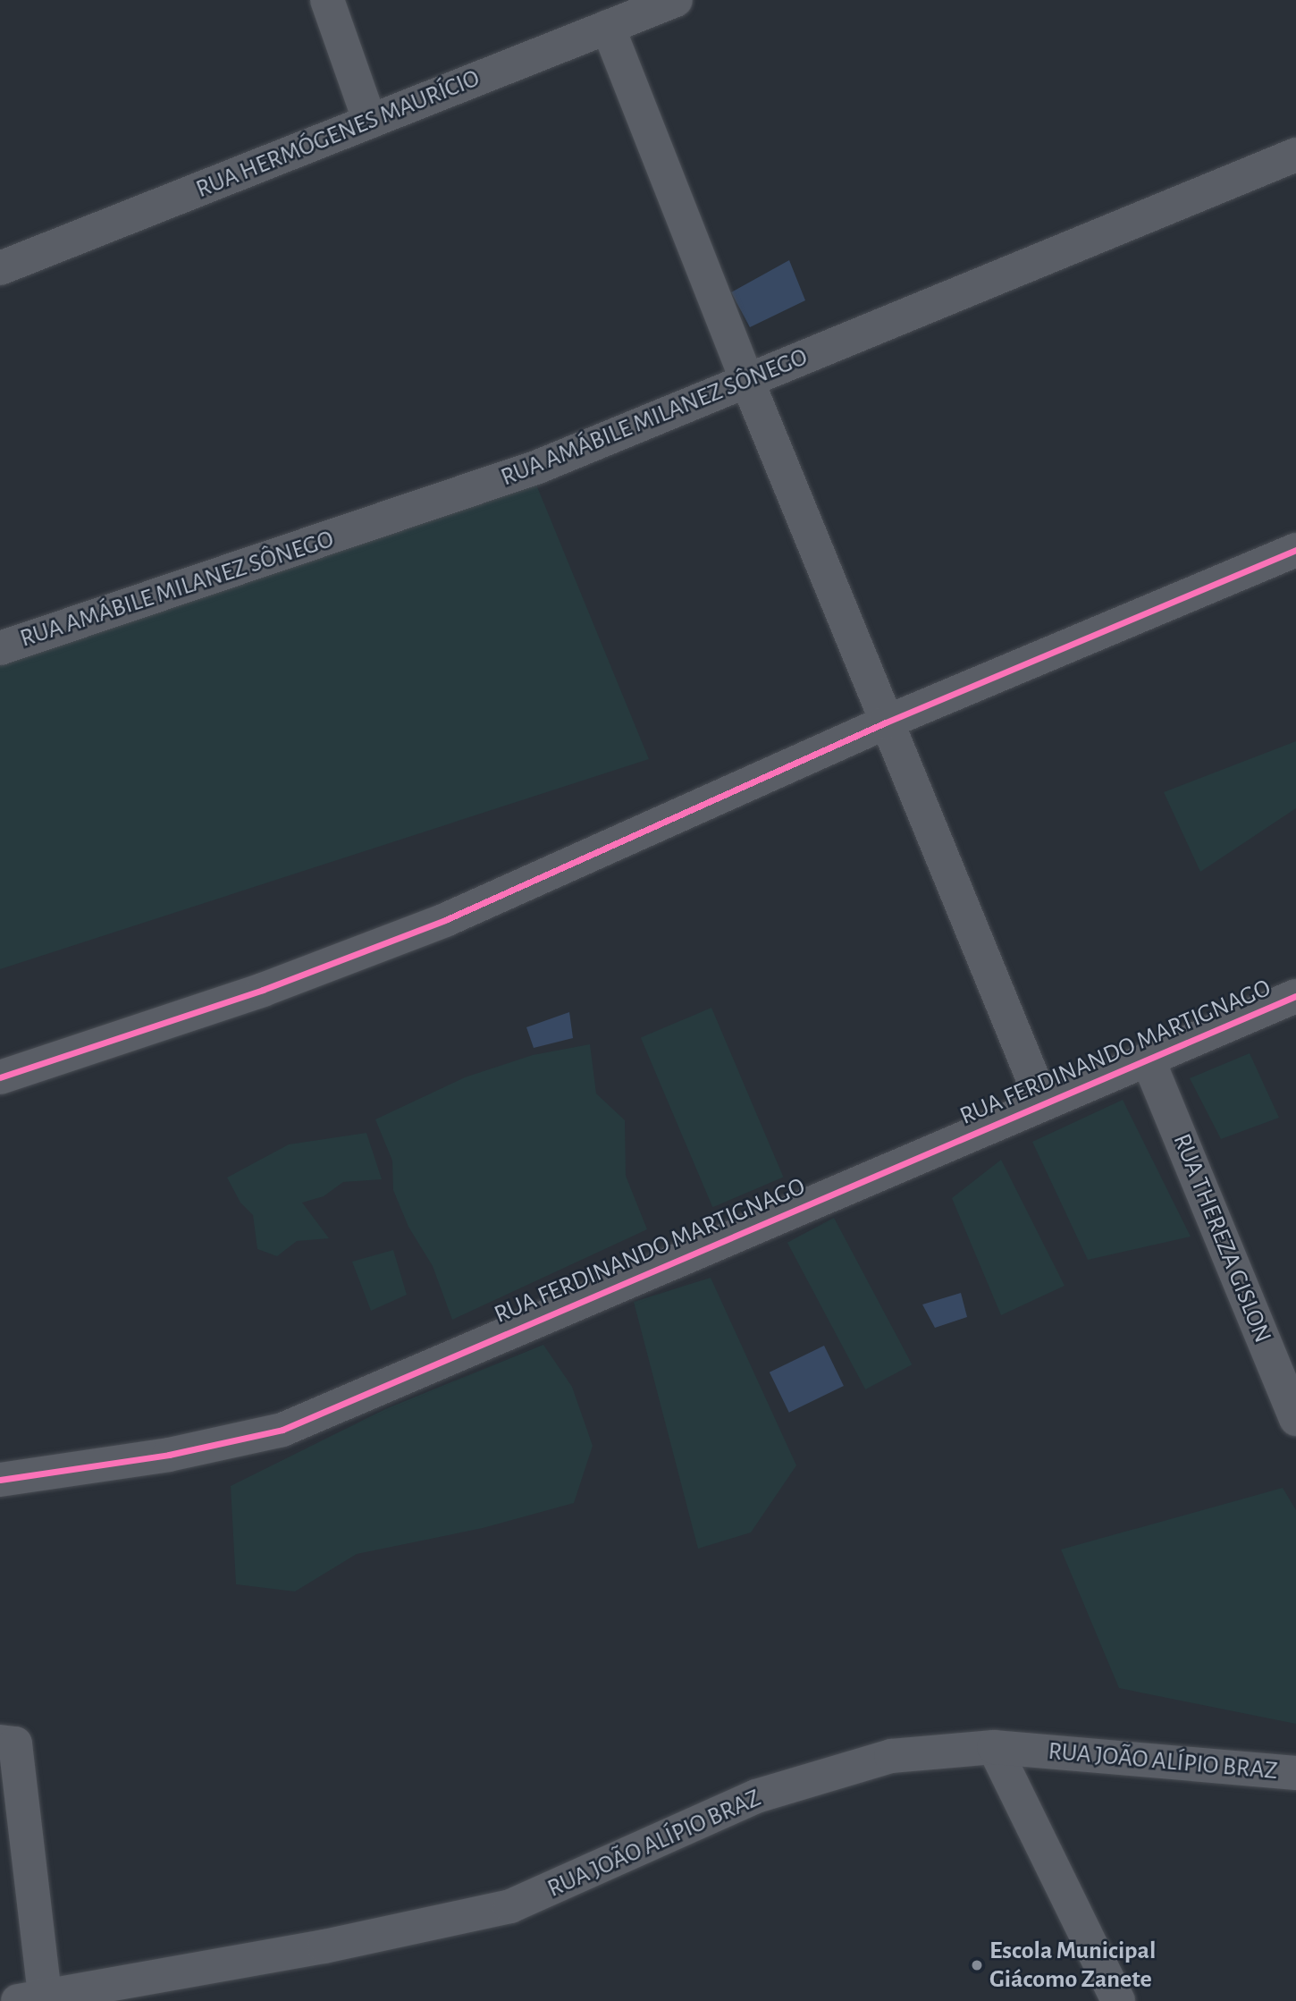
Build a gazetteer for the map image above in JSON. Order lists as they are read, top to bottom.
{
  "streets": {
    "street": [
      "RUA HERMÓGENES MAURÍCIO",
      "RUA AMÁBILE MILANEZ SÔNEGO",
      "RUA FERDINANDO MARTIGNAGO",
      "RUA THEREZA GISLON",
      "RUA JOÃO ALÍPIO BRAZ"
    ]
  },
  "crossings": [
    ["RUA FERDINANDO MARTIGNAGO", "RUA THEREZA GISLON"]
  ],
  "places": ["Escola Municipal Giácomo Zanete"]
}
